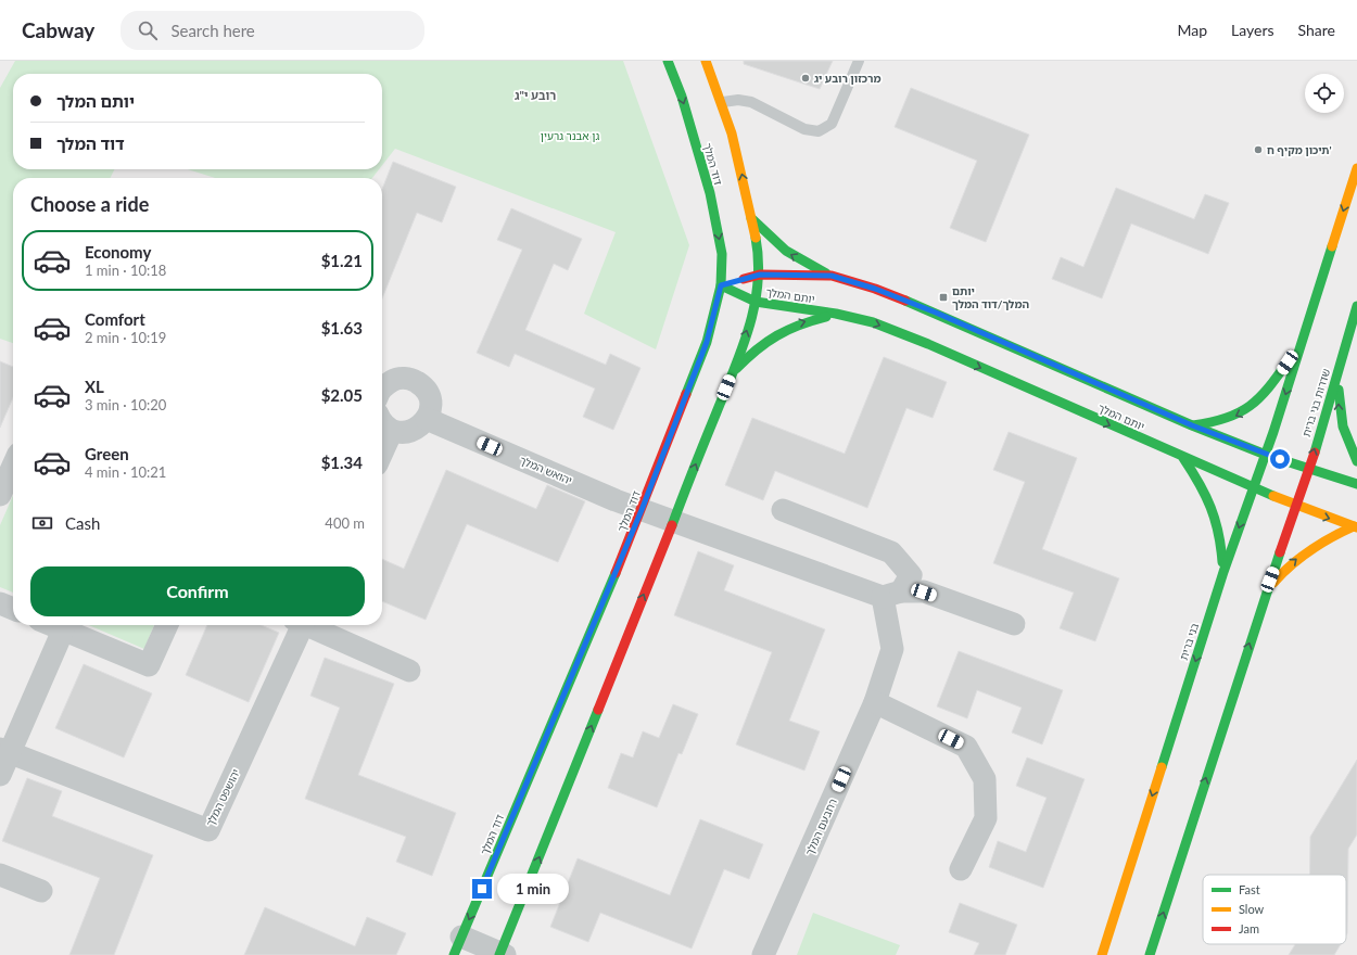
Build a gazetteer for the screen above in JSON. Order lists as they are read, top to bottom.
{
  "streets": {
    "street": [
      "דוד המלך",
      "יותם המלך",
      "שדרות בני ברית",
      "יהואש המלך",
      "בני ברית",
      "יהושפט המלך",
      "רחבעם המלך"
    ]
  },
  "crossings": [
    ["דוד המלך", "יותם המלך"],
    ["דוד המלך", "יהואש המלך"],
    ["יותם המלך", "שדרות בני ברית"],
    ["יותם המלך", "בני ברית"]
  ],
  "one_way": ["שדרות בני ברית"],
  "districts": ["רובע י\"ג"],
  "parks": ["גן אבנר גרעין"],
  "places": {
    "other": ["מרכזון רובע יג", "תיכון מקיף ח'"],
    "transit": ["יותם המלך/דוד המלך"]
  },
  "legend": ["Fast", "Slow", "Jam"],
  "page": {
    "header": "Cabway",
    "search": "Search here",
    "nav": ["Map", "Layers", "Share"],
    "banner": ["יותם המלך", "דוד המלך"],
    "heading": "Choose a ride",
    "list": [
      {
        "name": "Economy",
        "note": "1 min · 10:18",
        "value": "$1.21"
      },
      {
        "name": "Comfort",
        "note": "2 min · 10:19",
        "value": "$1.63"
      },
      {
        "name": "XL",
        "note": "3 min · 10:20",
        "value": "$2.05"
      },
      {
        "name": "Green",
        "note": "4 min · 10:21",
        "value": "$1.34"
      }
    ],
    "pay": ["Cash", "400 m"],
    "buttons": "Confirm",
    "bubble": "1 min"
  }
}
